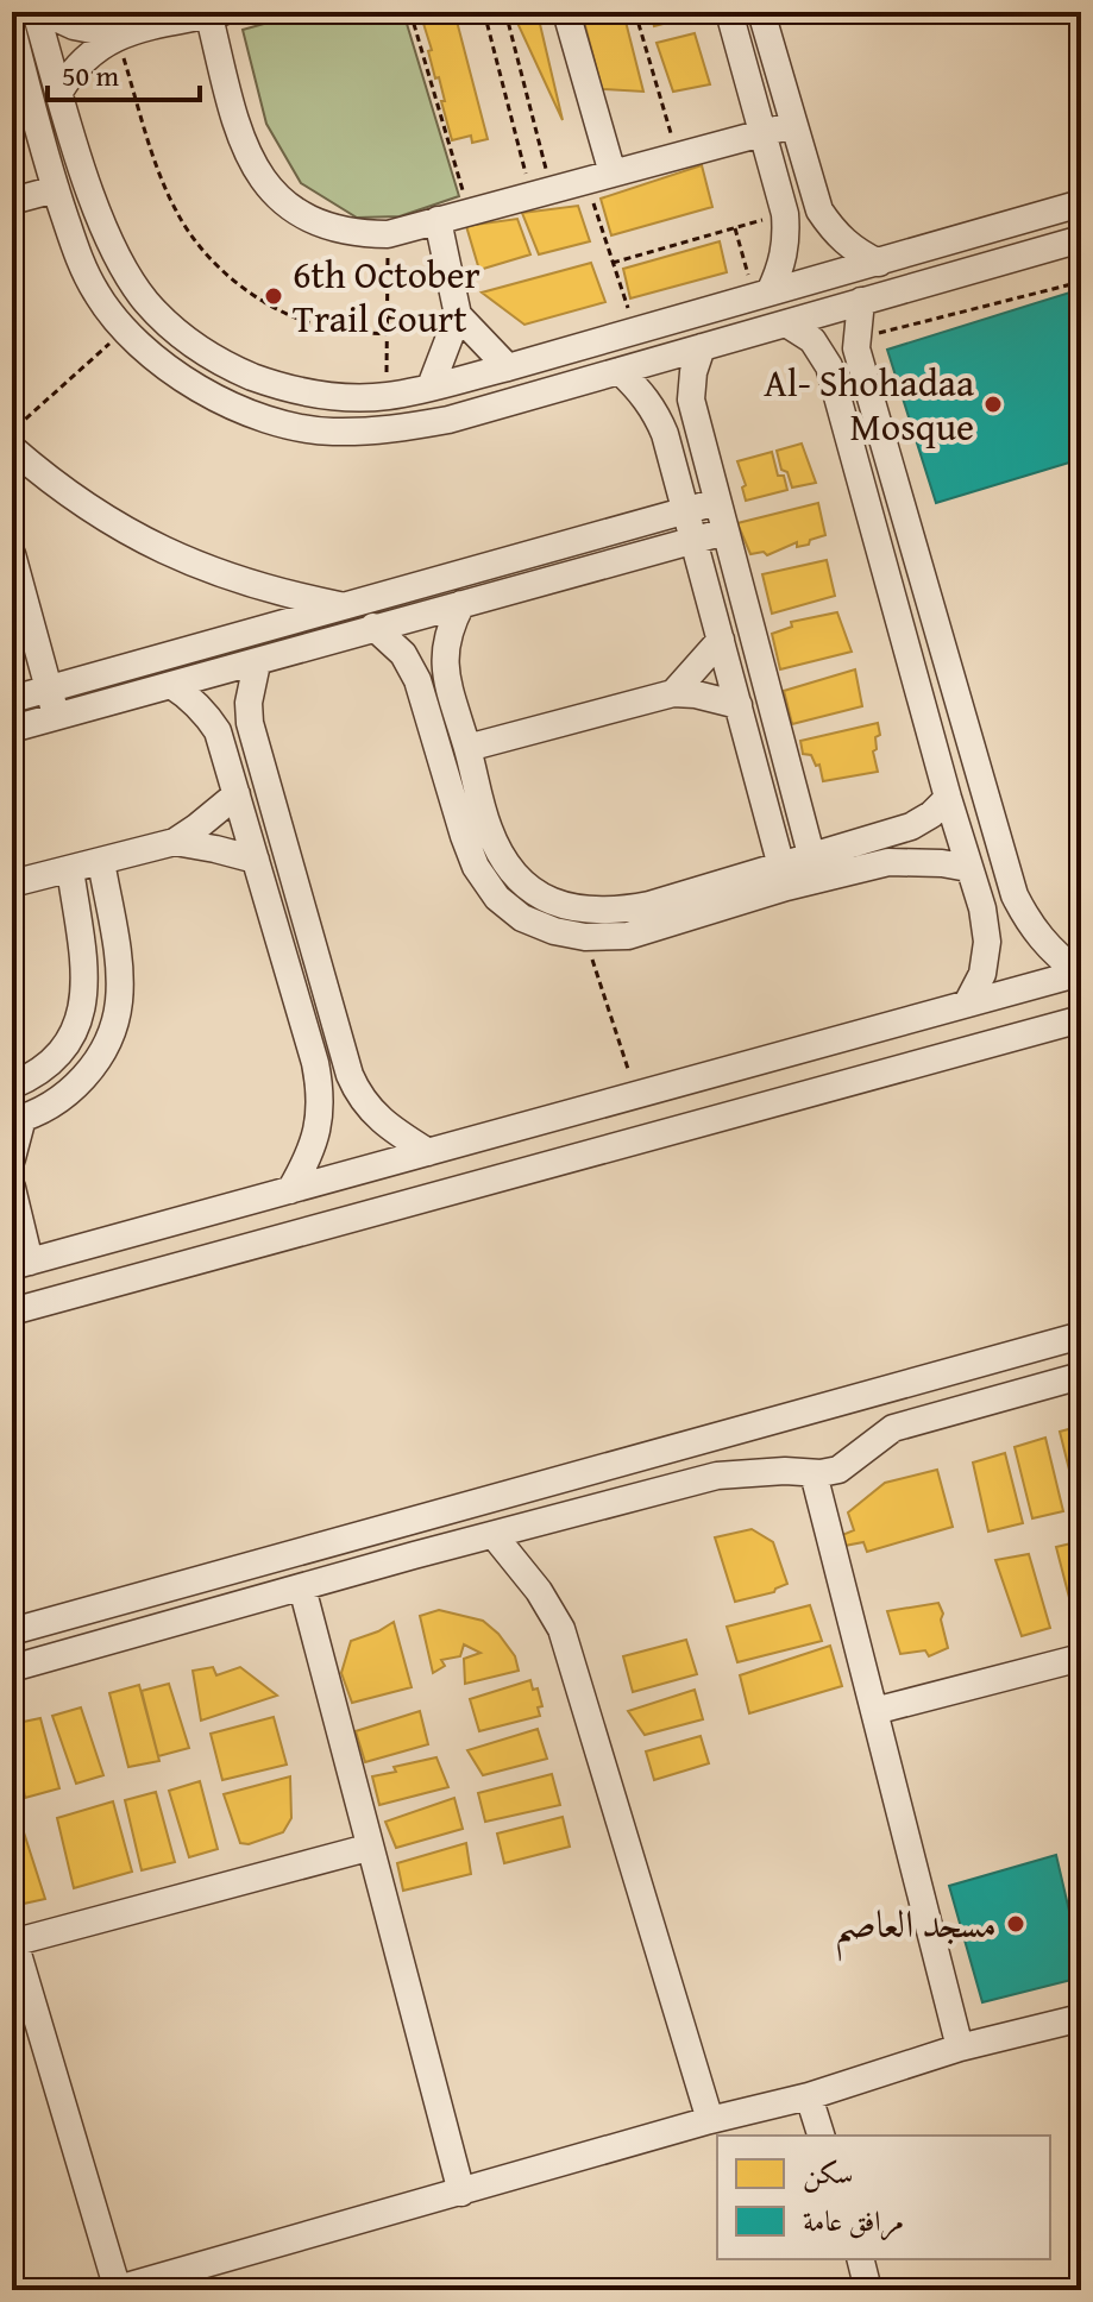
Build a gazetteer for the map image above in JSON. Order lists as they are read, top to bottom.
{
  "places": ["6th October Trail Court", "Al- Shohadaa Mosque", "مسجد العاصم"],
  "legend": ["سكن", "مرافق عامة"],
  "scale_bar": "50 m"
}
